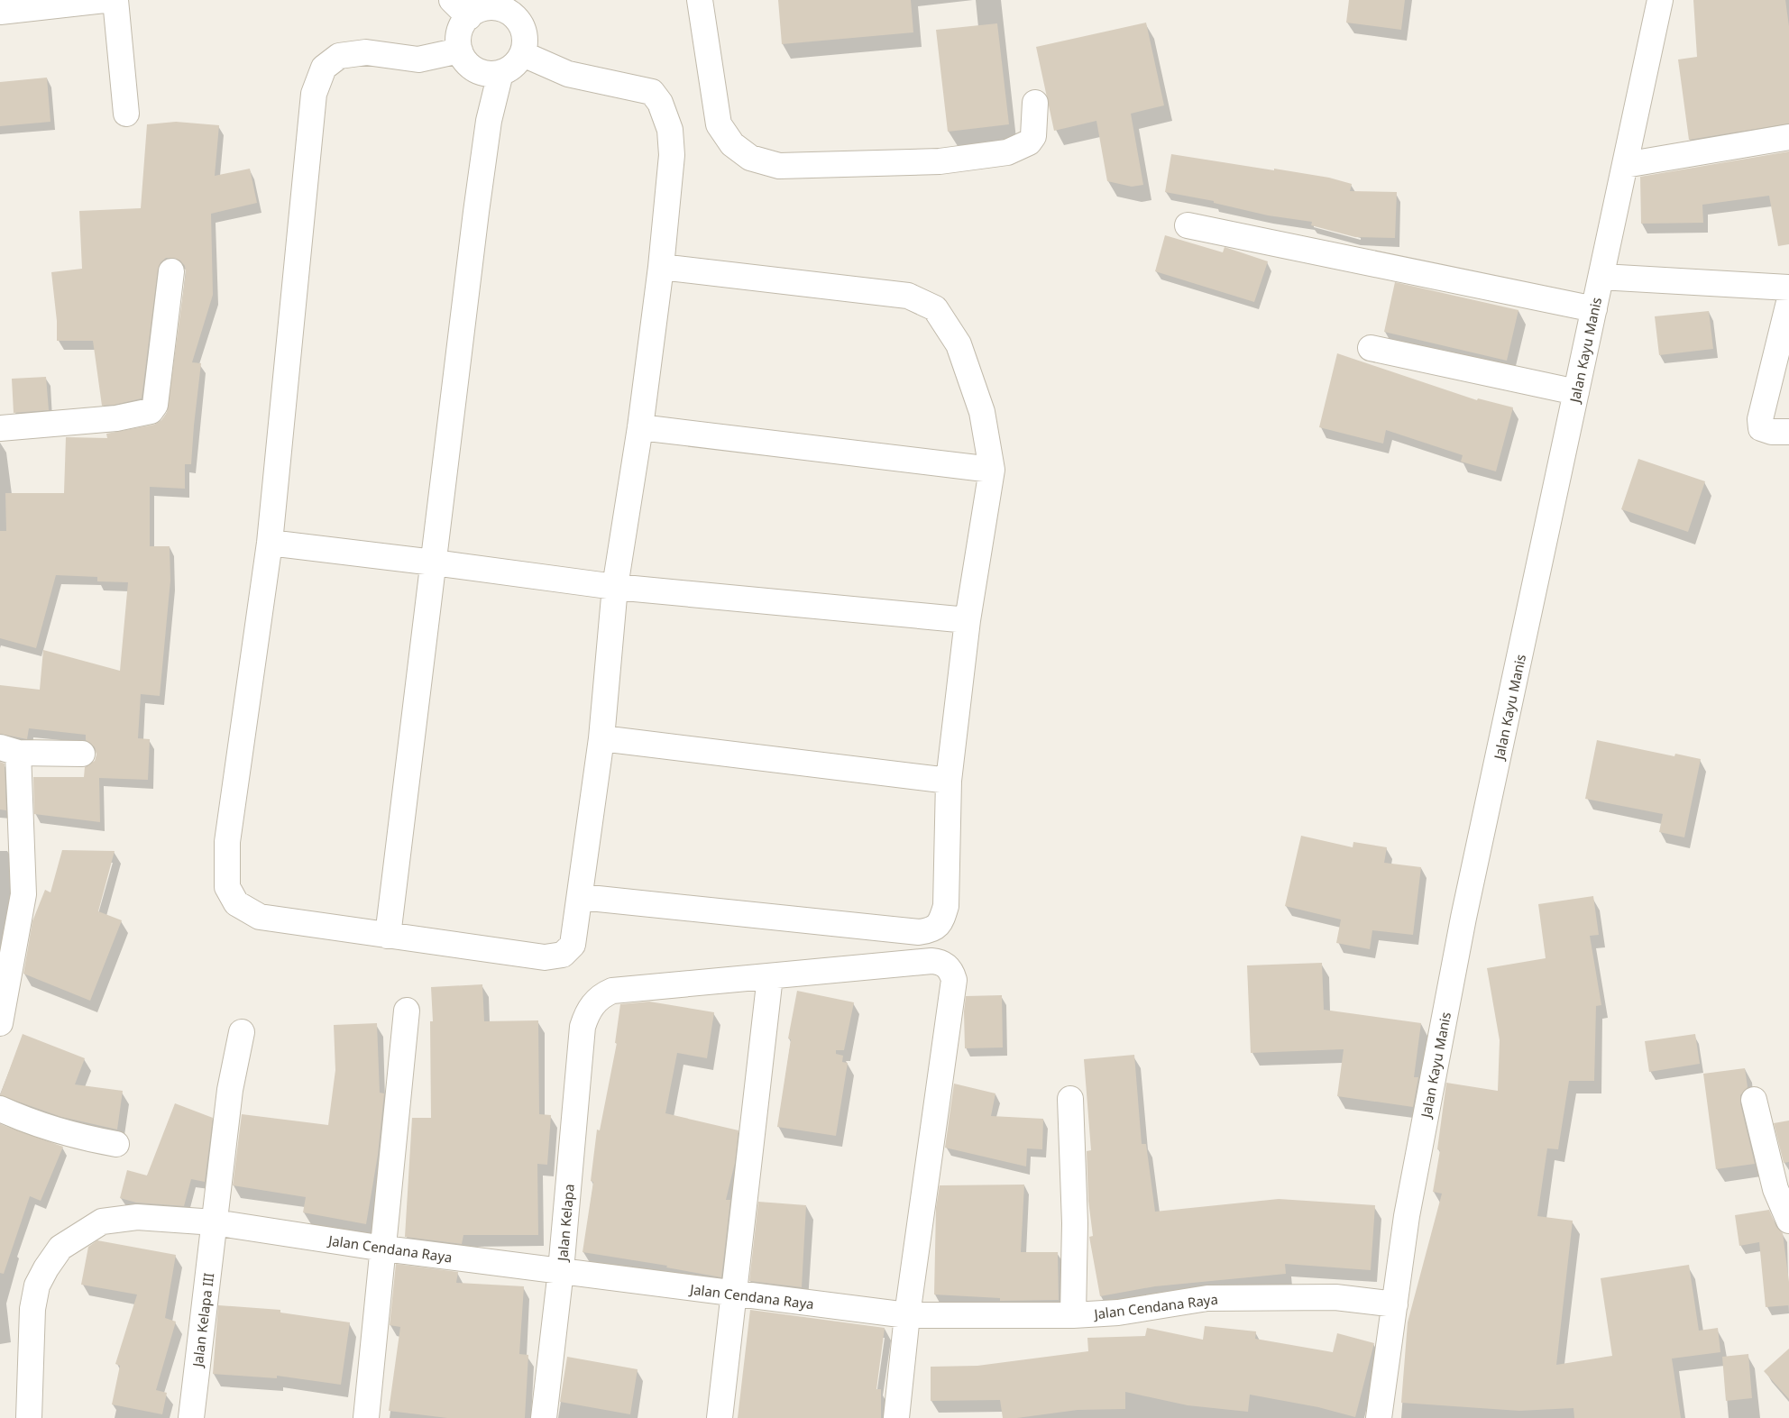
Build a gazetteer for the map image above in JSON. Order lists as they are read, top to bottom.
{
  "streets": {
    "street": [
      "Jalan Kayu Manis",
      "Jalan Kelapa",
      "Jalan Cendana Raya",
      "Jalan Kelapa III"
    ]
  },
  "crossings": [
    ["Jalan Kayu Manis", "Jalan Cendana Raya"],
    ["Jalan Kelapa", "Jalan Cendana Raya"],
    ["Jalan Cendana Raya", "Jalan Kelapa III"]
  ]
}
